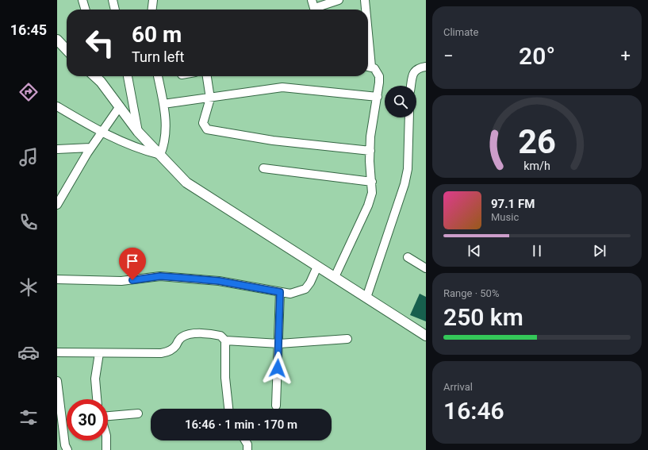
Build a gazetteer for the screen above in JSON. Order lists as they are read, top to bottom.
{
  "page": {
    "tabs": "16:45",
    "tile": [
      "Climate",
      ["Range · 50%", "250 km"],
      ["Arrival", "16:46"]
    ],
    "turn": ["60 m", "Turn left"],
    "heat": ["−", "20°", "+"],
    "song": ["97.1 FM", "Music"],
    "limit": "30",
    "trip": "16:46 · 1 min · 170 m",
    "gauge": ["26", "km/h"]
  }
}
